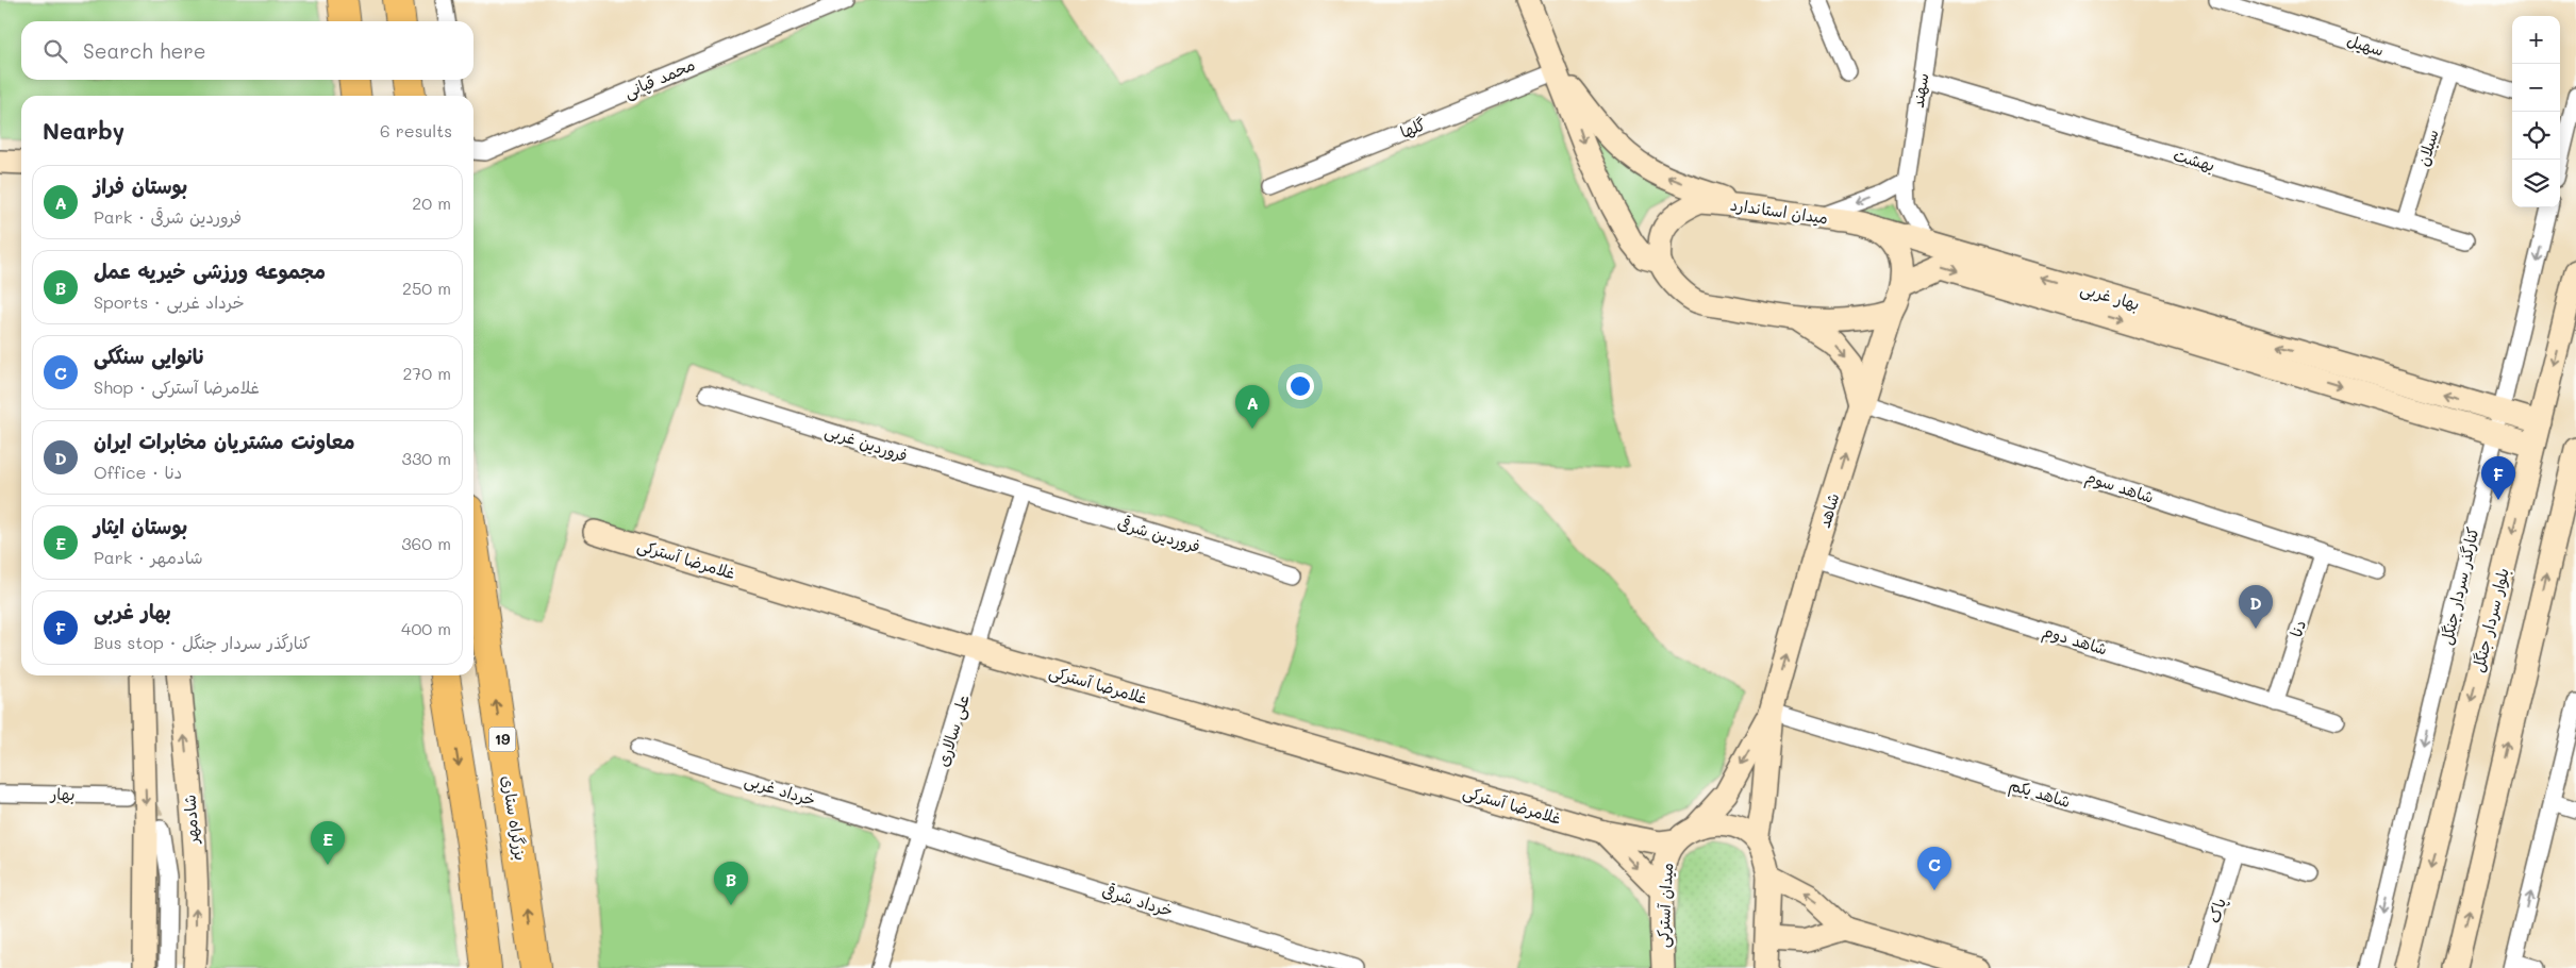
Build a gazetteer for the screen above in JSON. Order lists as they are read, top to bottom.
{
  "streets": {
    "highway": ["19", "بزرگراه ستاری"],
    "street": [
      "سهیل",
      "محمد قپانی",
      "سهند",
      "گلها",
      "سبلان",
      "بهشت",
      "میدان استاندارد",
      "بهار غربی",
      "فروردین غربی",
      "شاهد سوم",
      "شاهد",
      "فروردین شرقی",
      "غلامرضا آسترکی",
      "کنارگذر سردار جنگل",
      "بلوار سردار جنگل",
      "دنا",
      "شاهد دوم",
      "علی سالاری",
      "خرداد غربی",
      "شاهد یکم",
      "بهار",
      "شادمهر",
      "خرداد شرقی",
      "میدان آسترکی",
      "پاک"
    ]
  },
  "crossings": [
    ["سهیل", "سبلان"],
    ["سهند", "بهشت"],
    ["سهند", "بهار غربی"],
    ["سبلان", "بهشت"],
    ["میدان استاندارد", "بهار غربی"],
    ["میدان استاندارد", "شاهد"],
    ["بهار غربی", "کنارگذر سردار جنگل"],
    ["بهار غربی", "بلوار سردار جنگل"],
    ["فروردین غربی", "فروردین شرقی"],
    ["فروردین غربی", "علی سالاری"],
    ["شاهد سوم", "شاهد"],
    ["شاهد سوم", "دنا"],
    ["شاهد", "شاهد دوم"],
    ["شاهد", "شاهد یکم"],
    ["شاهد", "میدان آسترکی"],
    ["فروردین شرقی", "علی سالاری"],
    ["غلامرضا آسترکی", "علی سالاری"],
    ["غلامرضا آسترکی", "میدان آسترکی"],
    ["دنا", "شاهد دوم"],
    ["علی سالاری", "خرداد غربی"],
    ["علی سالاری", "خرداد شرقی"],
    ["خرداد غربی", "خرداد شرقی"],
    ["شاهد یکم", "پاک"]
  ],
  "page": {
    "map_buttons": ["+", "−"],
    "search": "Search here",
    "heading": ["Nearby", "6 results"],
    "list": [
      {
        "mark": "A",
        "name": "بوستان فراز",
        "note": "Park · فروردین شرقی",
        "value": "20 m"
      },
      {
        "mark": "B",
        "name": "مجموعه ورزشی خیریه عمل",
        "note": "Sports · خرداد غربی",
        "value": "250 m"
      },
      {
        "mark": "C",
        "name": "نانوایی سنگکی",
        "note": "Shop · غلامرضا آسترکی",
        "value": "270 m"
      },
      {
        "mark": "D",
        "name": "معاونت مشتریان مخابرات ایران",
        "note": "Office · دنا",
        "value": "330 m"
      },
      {
        "mark": "E",
        "name": "بوستان ایثار",
        "note": "Park · شادمهر",
        "value": "360 m"
      },
      {
        "mark": "F",
        "name": "بهار غربی",
        "note": "Bus stop · کنارگذر سردار جنگل",
        "value": "400 m"
      }
    ],
    "pins": [
      "A",
      "F",
      "D",
      "E",
      "C",
      "B"
    ]
  }
}
